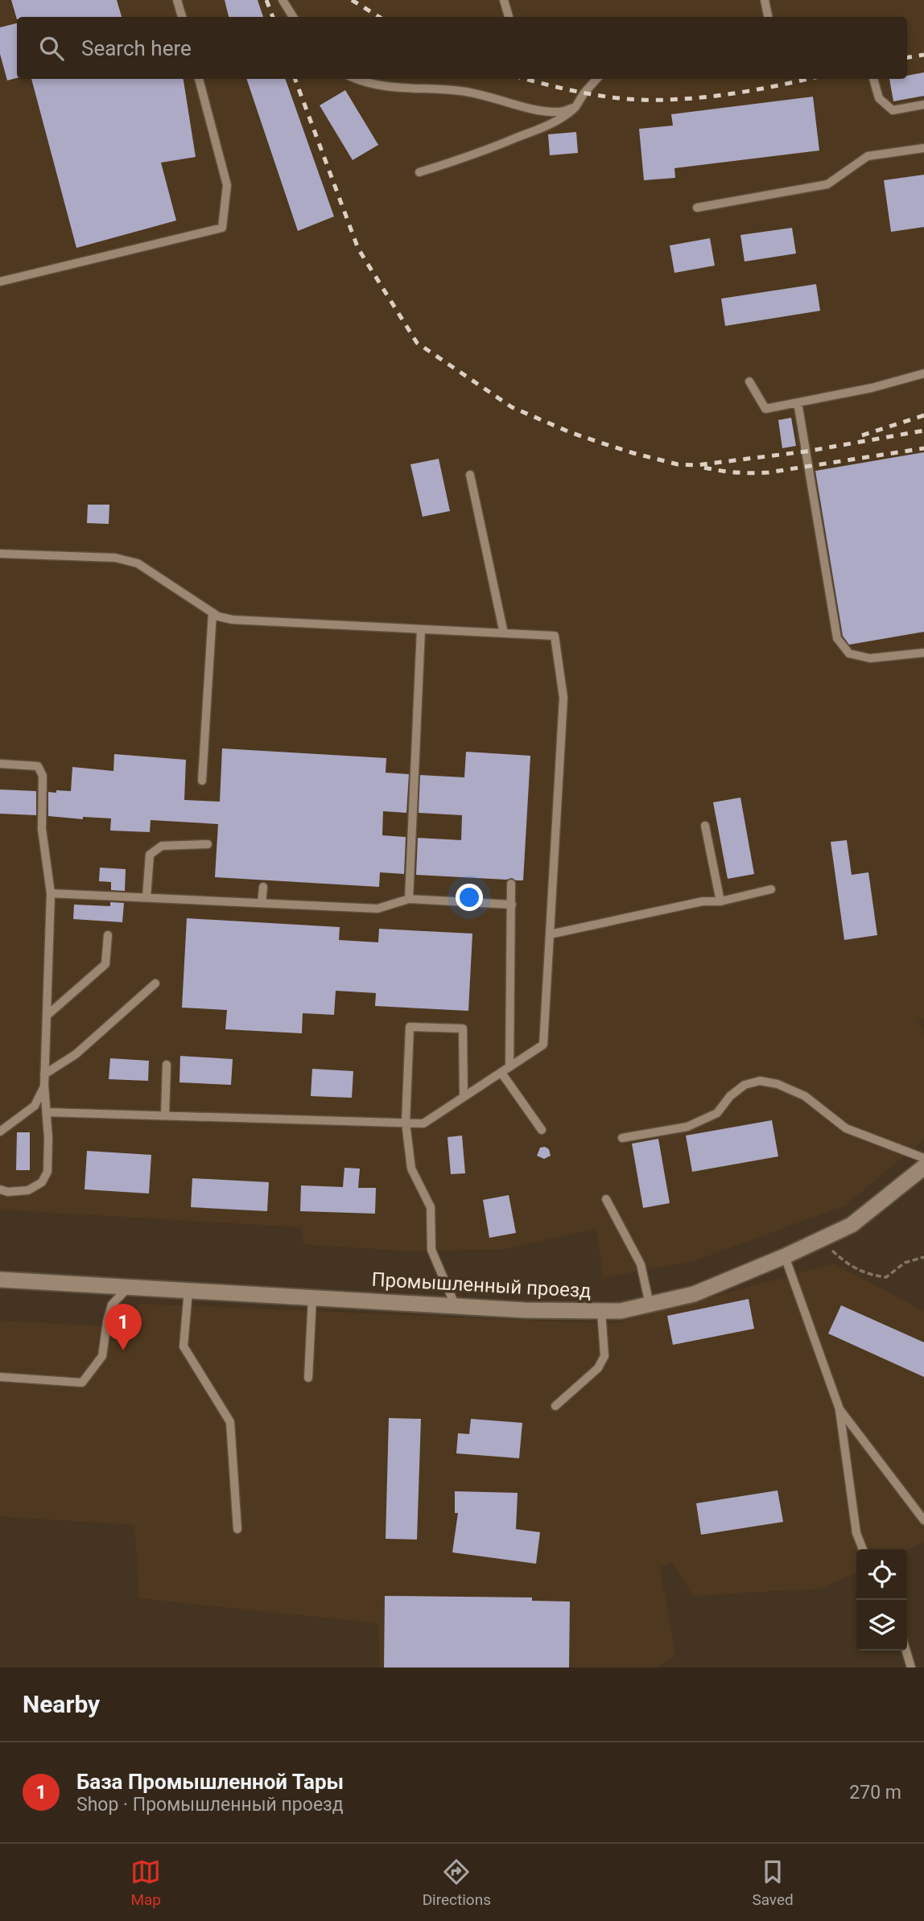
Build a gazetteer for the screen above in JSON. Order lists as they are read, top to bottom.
{
  "streets": {
    "street": ["Промышленный проезд"]
  },
  "page": {
    "search": "Search here",
    "pins": "1",
    "heading": "Nearby",
    "list": [
      {
        "mark": "1",
        "name": "База Промышленной Тары",
        "note": "Shop · Промышленный проезд",
        "value": "270 m"
      }
    ],
    "nav": ["Map", "Directions", "Saved"]
  }
}
